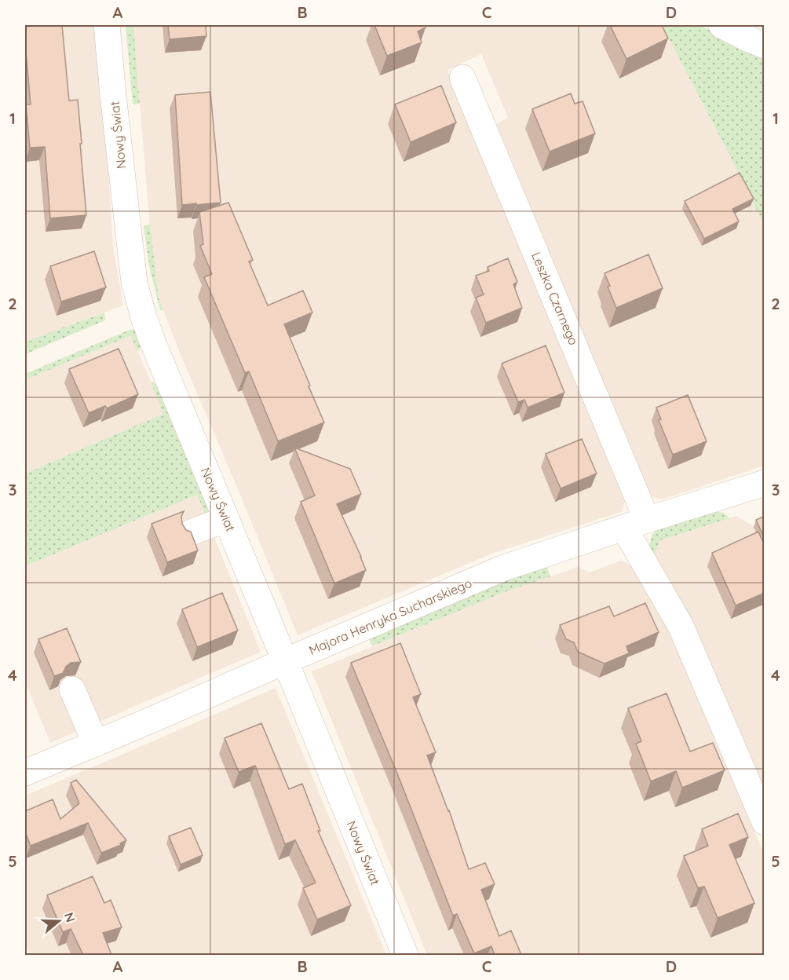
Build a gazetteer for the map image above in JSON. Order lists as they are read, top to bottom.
{
  "streets": {
    "street": ["Nowy Świat", "Leszka Czarnego", "Majora Henryka Sucharskiego"]
  },
  "crossings": [
    ["Nowy Świat", "Majora Henryka Sucharskiego"],
    ["Leszka Czarnego", "Majora Henryka Sucharskiego"]
  ],
  "north": "right",
  "grid": {
    "columns": [
      "A",
      "B",
      "C",
      "D"
    ],
    "rows": [
      "1",
      "2",
      "3",
      "4",
      "5"
    ]
  }
}
